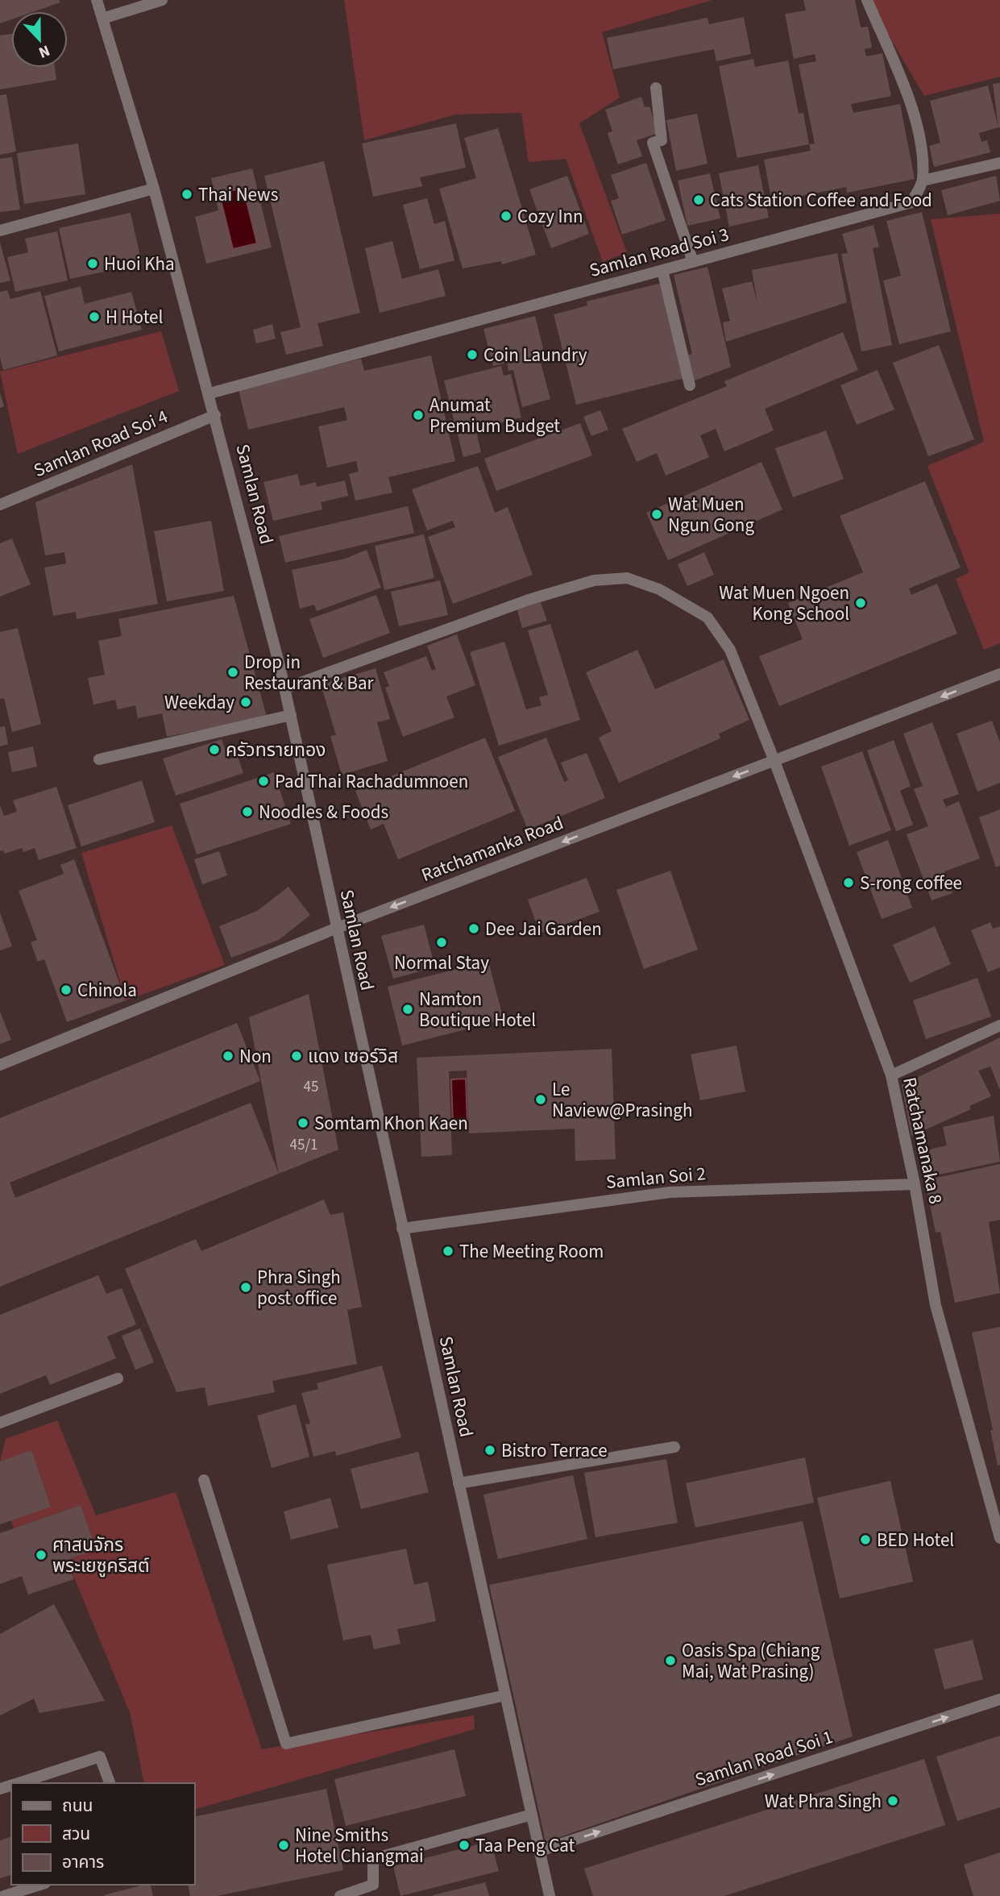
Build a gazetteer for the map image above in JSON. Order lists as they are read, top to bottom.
{
  "streets": {
    "street": [
      "Samlan Road Soi 3",
      "Samlan Road Soi 4",
      "Samlan Road",
      "Ratchamanka Road",
      "Ratchamanaka 8",
      "Samlan Soi 2",
      "Samlan Road Soi 1"
    ]
  },
  "crossings": [
    ["Samlan Road Soi 3", "Samlan Road"],
    ["Samlan Road Soi 4", "Samlan Road"],
    ["Samlan Road", "Ratchamanka Road"],
    ["Samlan Road", "Ratchamanaka 8"],
    ["Samlan Road", "Samlan Soi 2"],
    ["Samlan Road", "Samlan Road Soi 1"],
    ["Ratchamanka Road", "Ratchamanaka 8"],
    ["Ratchamanaka 8", "Samlan Soi 2"]
  ],
  "one_way": ["Ratchamanka Road", "Samlan Road Soi 1"],
  "places": [
    "Thai News",
    "Cats Station Coffee and Food",
    "Cozy Inn",
    "Huoi Kha",
    "H Hotel",
    "Coin Laundry",
    "Anumat Premium Budget",
    "Wat Muen Ngun Gong",
    "Wat Muen Ngoen Kong School",
    "Drop in Restaurant & Bar",
    "Weekday",
    "ครัวทรายทอง",
    "Pad Thai Rachadumnoen",
    "Noodles & Foods",
    "S-rong coffee",
    "Dee Jai Garden",
    "Normal Stay",
    "Chinola",
    "Namton Boutique Hotel",
    "Non",
    "แดง เซอร์วิส",
    "Le Naview@Prasingh",
    "Somtam Khon Kaen",
    "The Meeting Room",
    "Phra Singh post office",
    "Bistro Terrace",
    "BED Hotel",
    "ศาสนจักร พระเยซูคริสต์",
    "Oasis Spa (Chiang Mai, Wat Prasing)",
    "Wat Phra Singh",
    "Nine Smiths Hotel Chiangmai",
    "Taa Peng Cat"
  ],
  "house_numbers": ["45", "45/1"],
  "legend": ["ถนน", "สวน", "อาคาร"],
  "north": "bottom"
}
